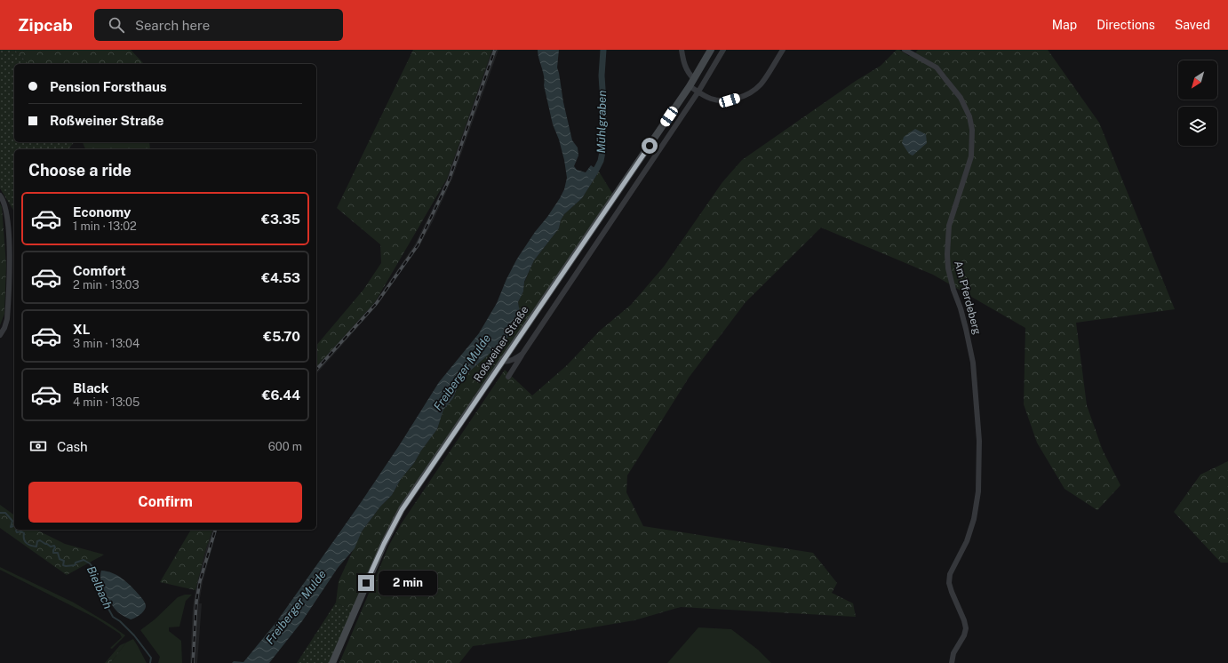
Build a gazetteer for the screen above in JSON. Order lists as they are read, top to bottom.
{
  "streets": {
    "main road": ["Roßweiner Straße"],
    "street": ["Am Pferdeberg"]
  },
  "water": ["Mühlgraben", "Freiberger Mulde", "Bielbach"],
  "north": "bottom left",
  "page": {
    "header": "Zipcab",
    "search": "Search here",
    "nav": ["Map", "Directions", "Saved"],
    "banner": ["Pension Forsthaus", "Roßweiner Straße"],
    "heading": "Choose a ride",
    "list": [
      {
        "name": "Economy",
        "note": "1 min · 13:02",
        "value": "€3.35"
      },
      {
        "name": "Comfort",
        "note": "2 min · 13:03",
        "value": "€4.53"
      },
      {
        "name": "XL",
        "note": "3 min · 13:04",
        "value": "€5.70"
      },
      {
        "name": "Black",
        "note": "4 min · 13:05",
        "value": "€6.44"
      }
    ],
    "pay": ["Cash", "600 m"],
    "buttons": "Confirm",
    "bubble": "2 min"
  }
}
